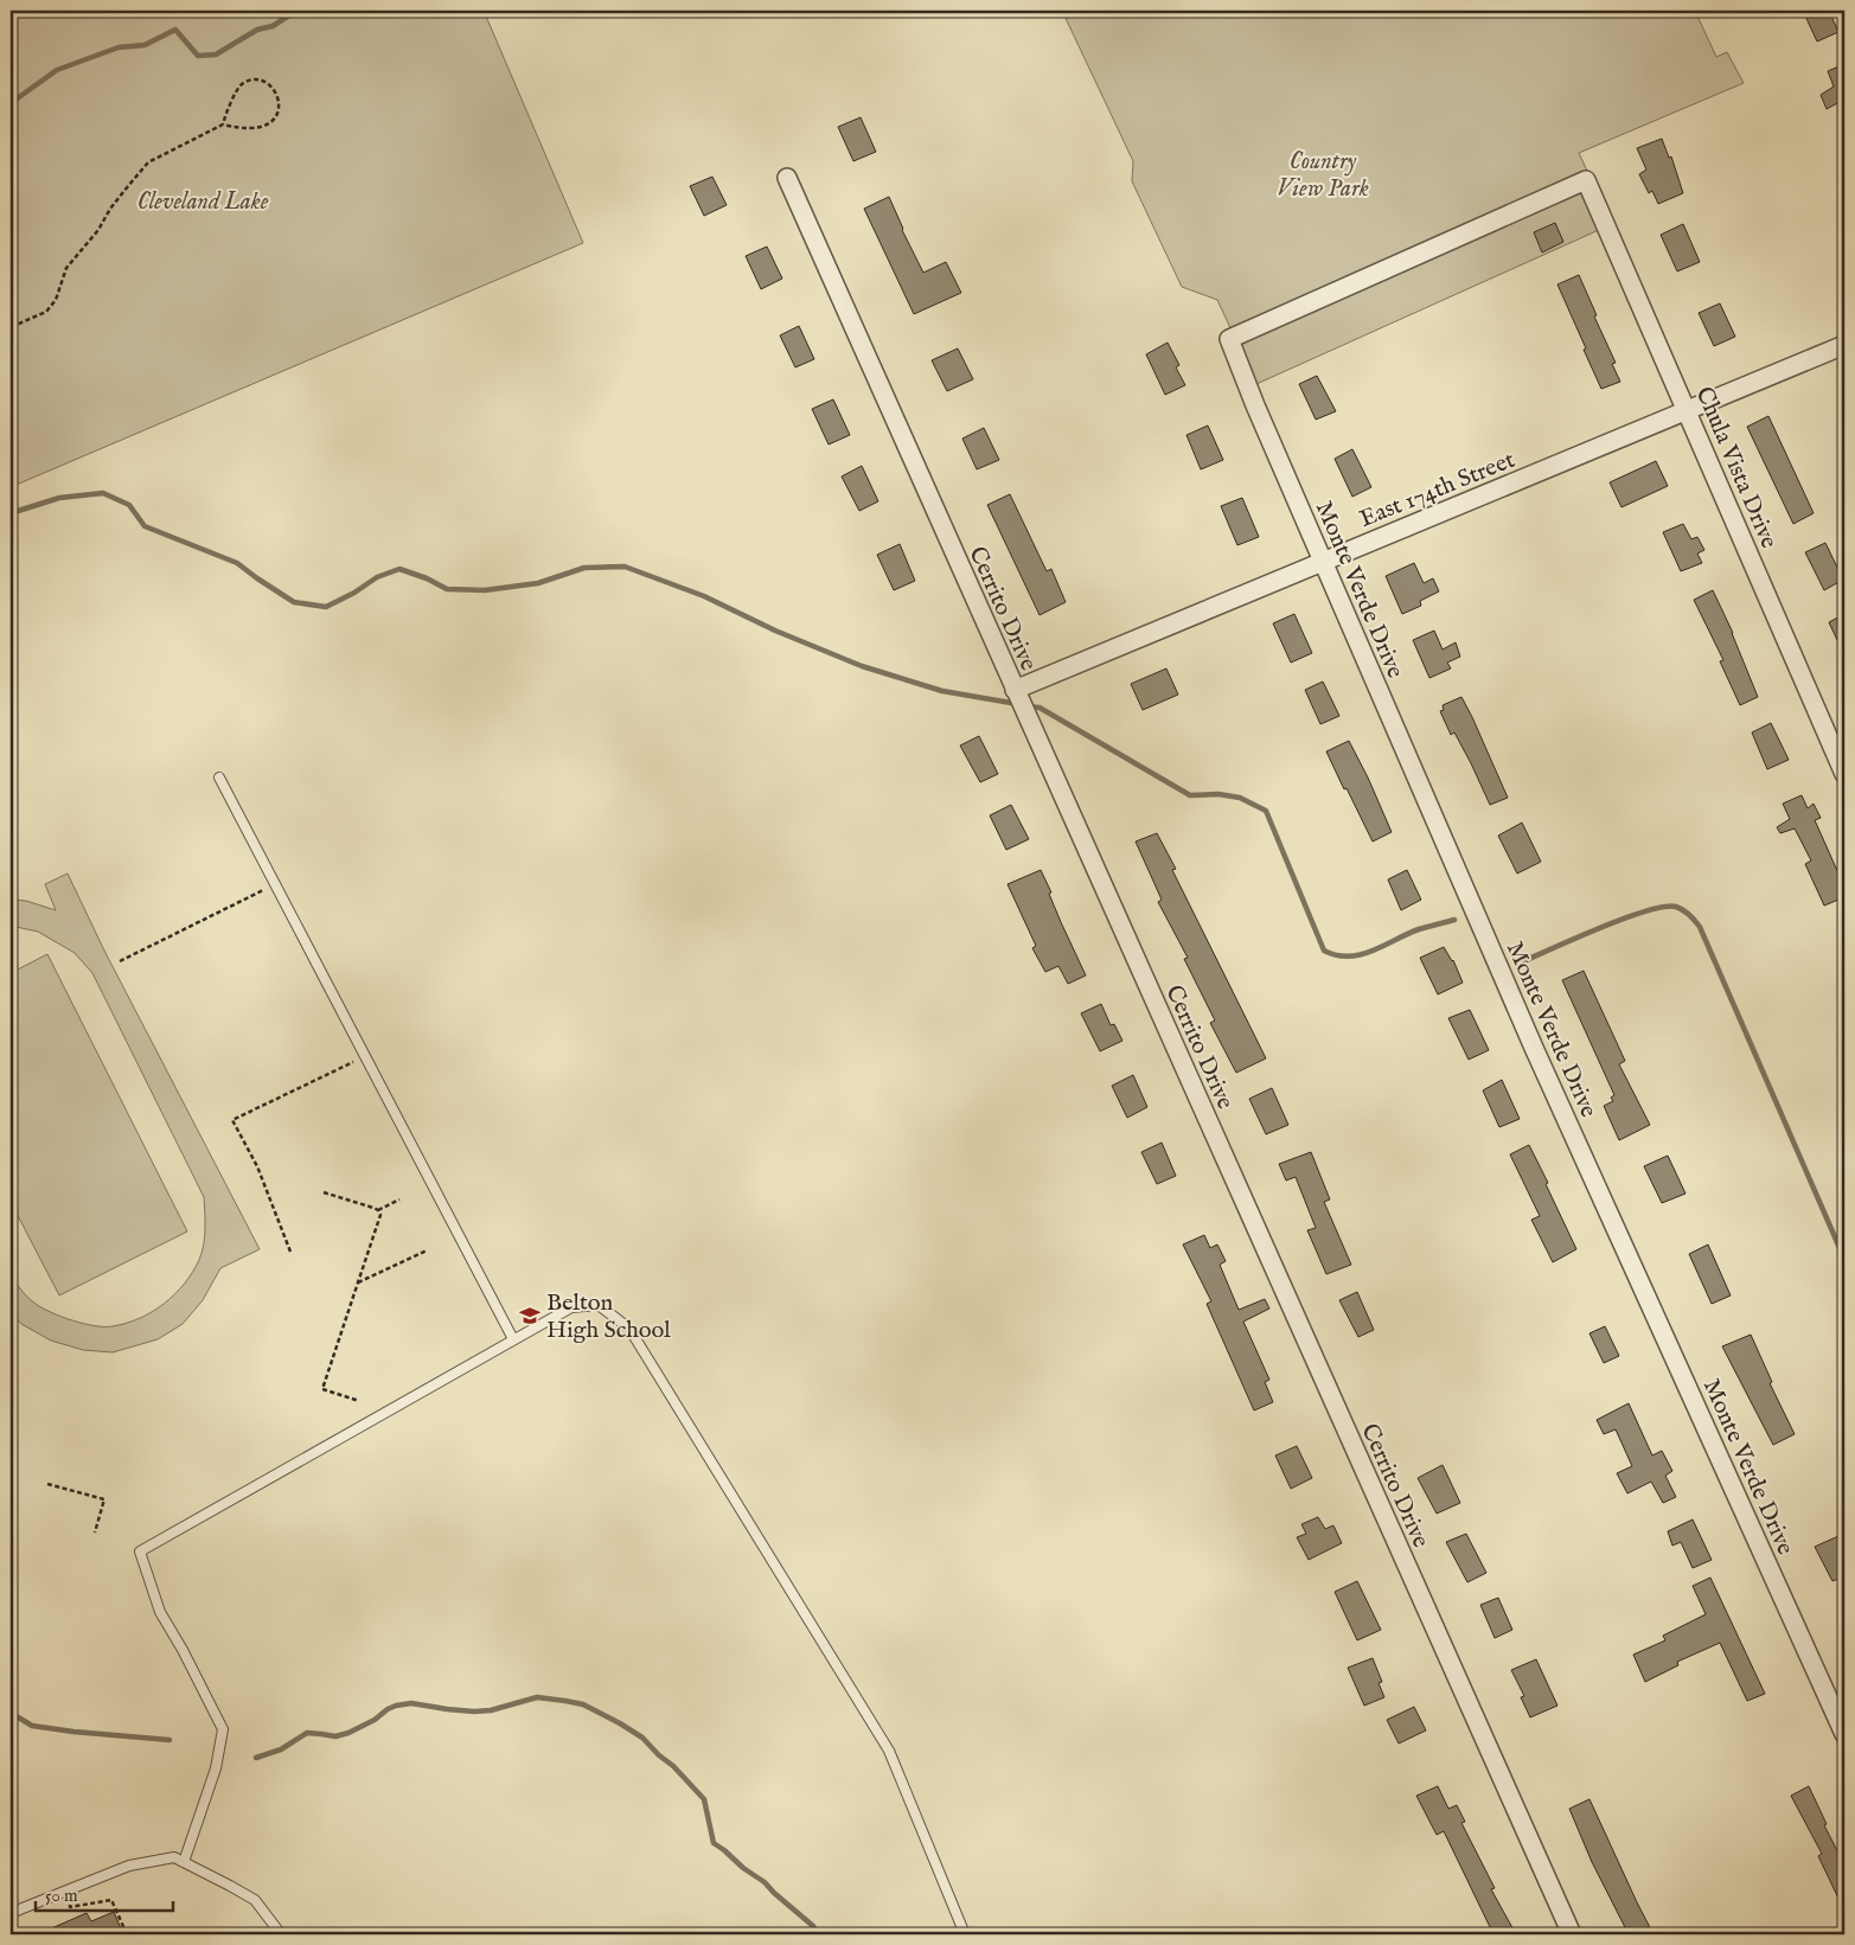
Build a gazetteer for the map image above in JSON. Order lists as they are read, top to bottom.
{
  "streets": {
    "street": [
      "Chula Vista Drive",
      "East 174th Street",
      "Monte Verde Drive",
      "Cerrito Drive"
    ]
  },
  "crossings": [
    ["Chula Vista Drive", "East 174th Street"],
    ["Chula Vista Drive", "Monte Verde Drive"],
    ["East 174th Street", "Monte Verde Drive"],
    ["East 174th Street", "Cerrito Drive"]
  ],
  "parks": ["Country View Park", "Cleveland Lake"],
  "places": {
    "school or university": ["Belton High School"]
  },
  "scale_bar": "50 m"
}
